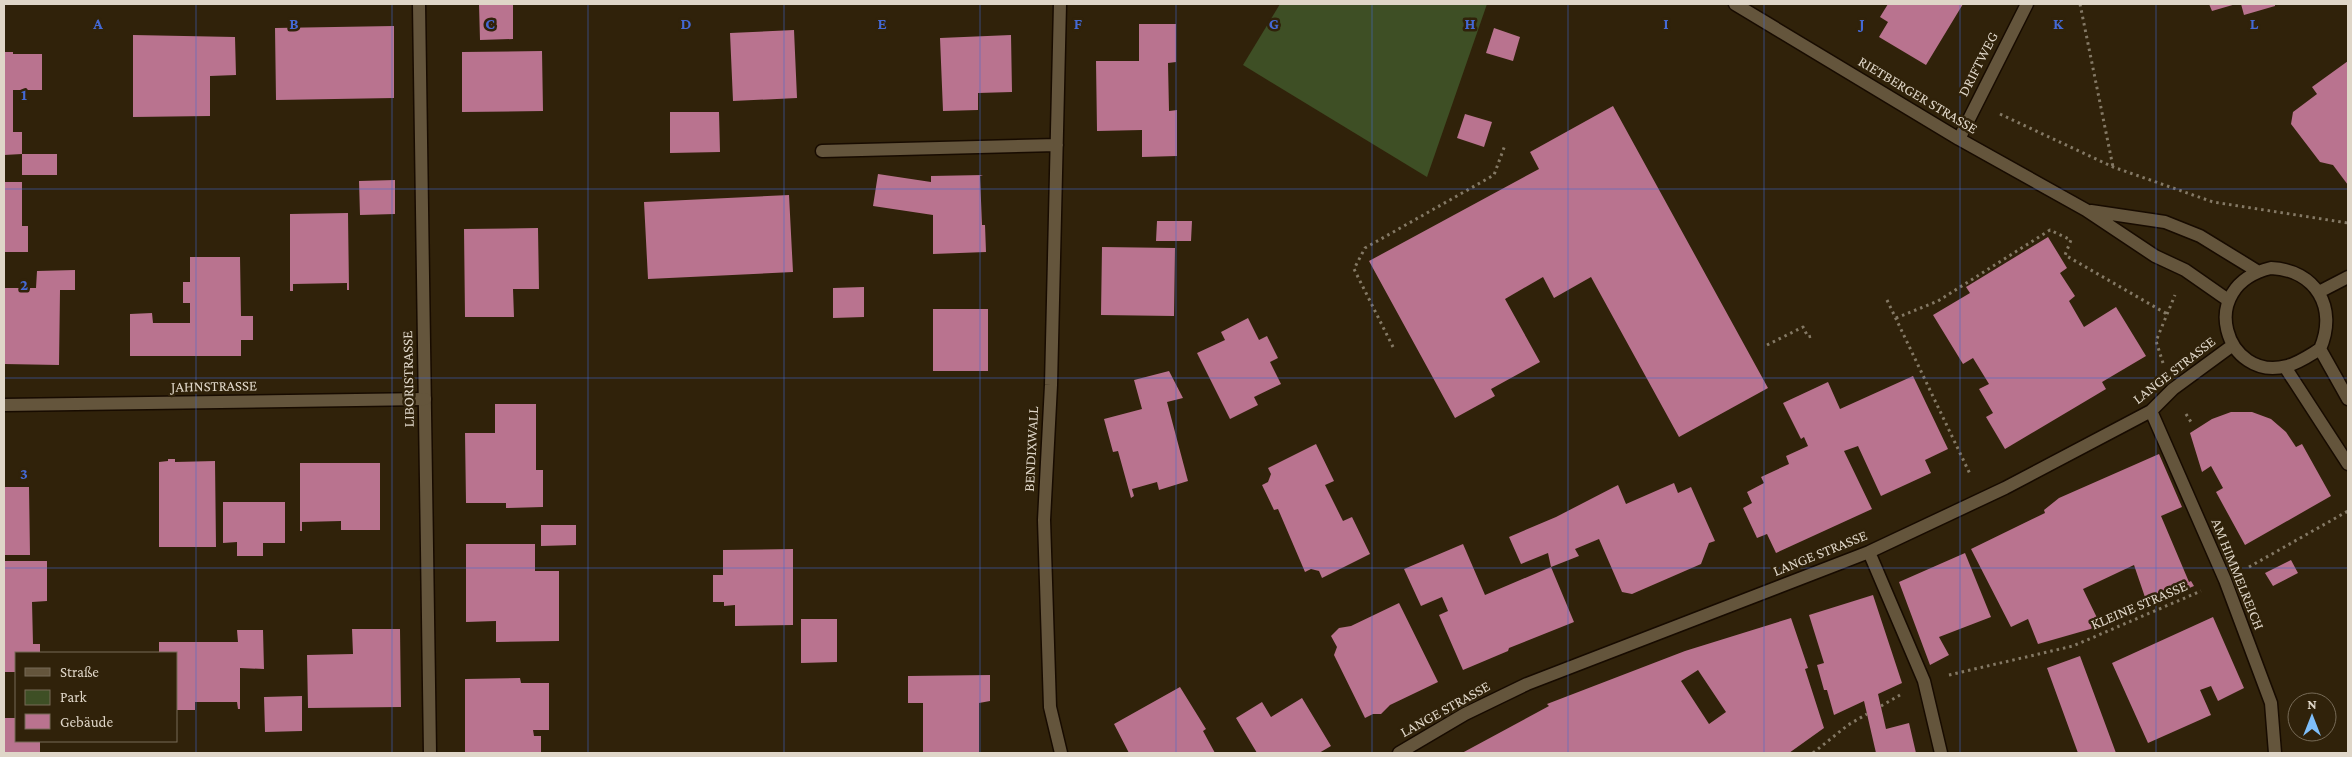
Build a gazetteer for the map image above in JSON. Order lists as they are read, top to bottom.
{
  "streets": {
    "street": [
      "DRIFTWEG",
      "RIETBERGER STRASSE",
      "LANGE STRASSE",
      "LIBORISTRASSE",
      "JAHNSTRASSE",
      "BENDIXWALL",
      "AM HIMMELREICH"
    ],
    "path": ["KLEINE STRASSE"]
  },
  "crossings": [
    ["DRIFTWEG", "RIETBERGER STRASSE"],
    ["RIETBERGER STRASSE", "LANGE STRASSE"],
    ["LANGE STRASSE", "AM HIMMELREICH"],
    ["LIBORISTRASSE", "JAHNSTRASSE"],
    ["AM HIMMELREICH", "KLEINE STRASSE"]
  ],
  "legend": ["Straße", "Park", "Gebäude"],
  "north": "top",
  "grid": {
    "columns": [
      "A",
      "B",
      "C",
      "D",
      "E",
      "F",
      "G",
      "H",
      "I",
      "J",
      "K",
      "L"
    ],
    "rows": ["1", "2", "3"]
  }
}
